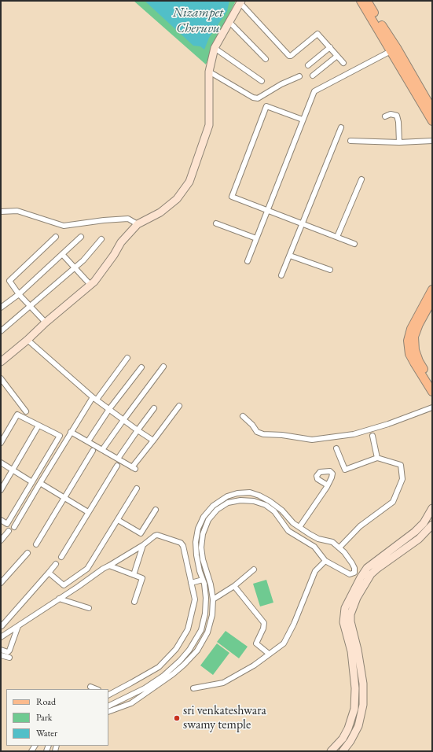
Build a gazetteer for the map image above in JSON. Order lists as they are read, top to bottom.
{
  "water": ["Nizampet Cheruvu"],
  "places": ["sri venkateshwara swamy temple"],
  "legend": ["Road", "Park", "Water"]
}
